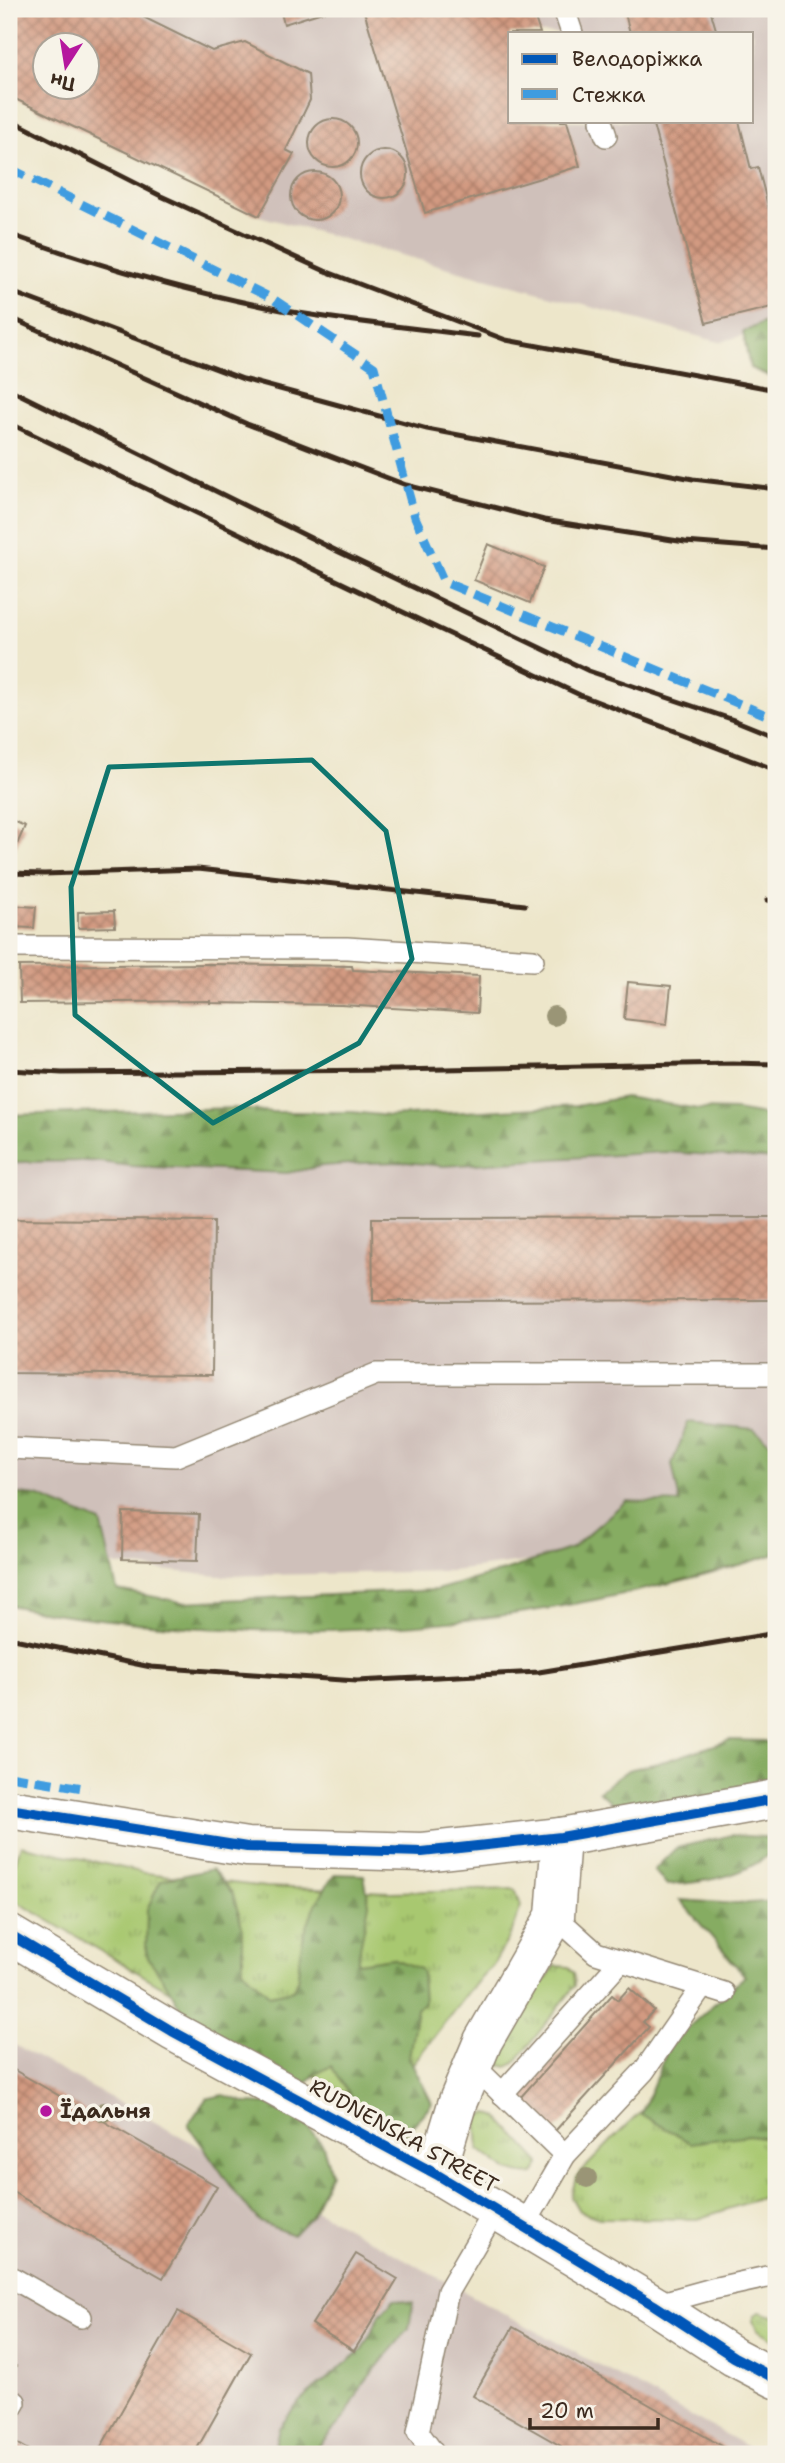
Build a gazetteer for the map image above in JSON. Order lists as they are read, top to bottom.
{
  "streets": {
    "street": ["RUDNENSKA STREET"]
  },
  "places": ["Їдальня"],
  "legend": ["Велодоріжка", "Стежка"],
  "scale_bar": "20 m",
  "north": "bottom"
}
